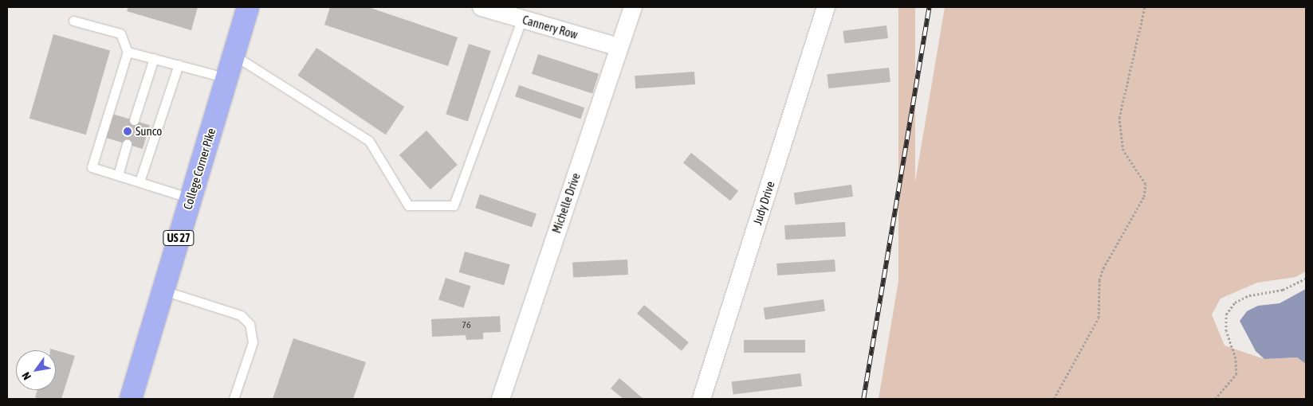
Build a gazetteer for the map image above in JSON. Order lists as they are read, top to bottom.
{
  "streets": {
    "highway": ["College Corner Pike", "US 27"],
    "street": ["Cannery Row", "Michelle Drive", "Judy Drive"]
  },
  "crossings": [
    ["Cannery Row", "Michelle Drive"]
  ],
  "places": ["Sunco"],
  "house_numbers": ["76"],
  "north": "bottom left"
}
